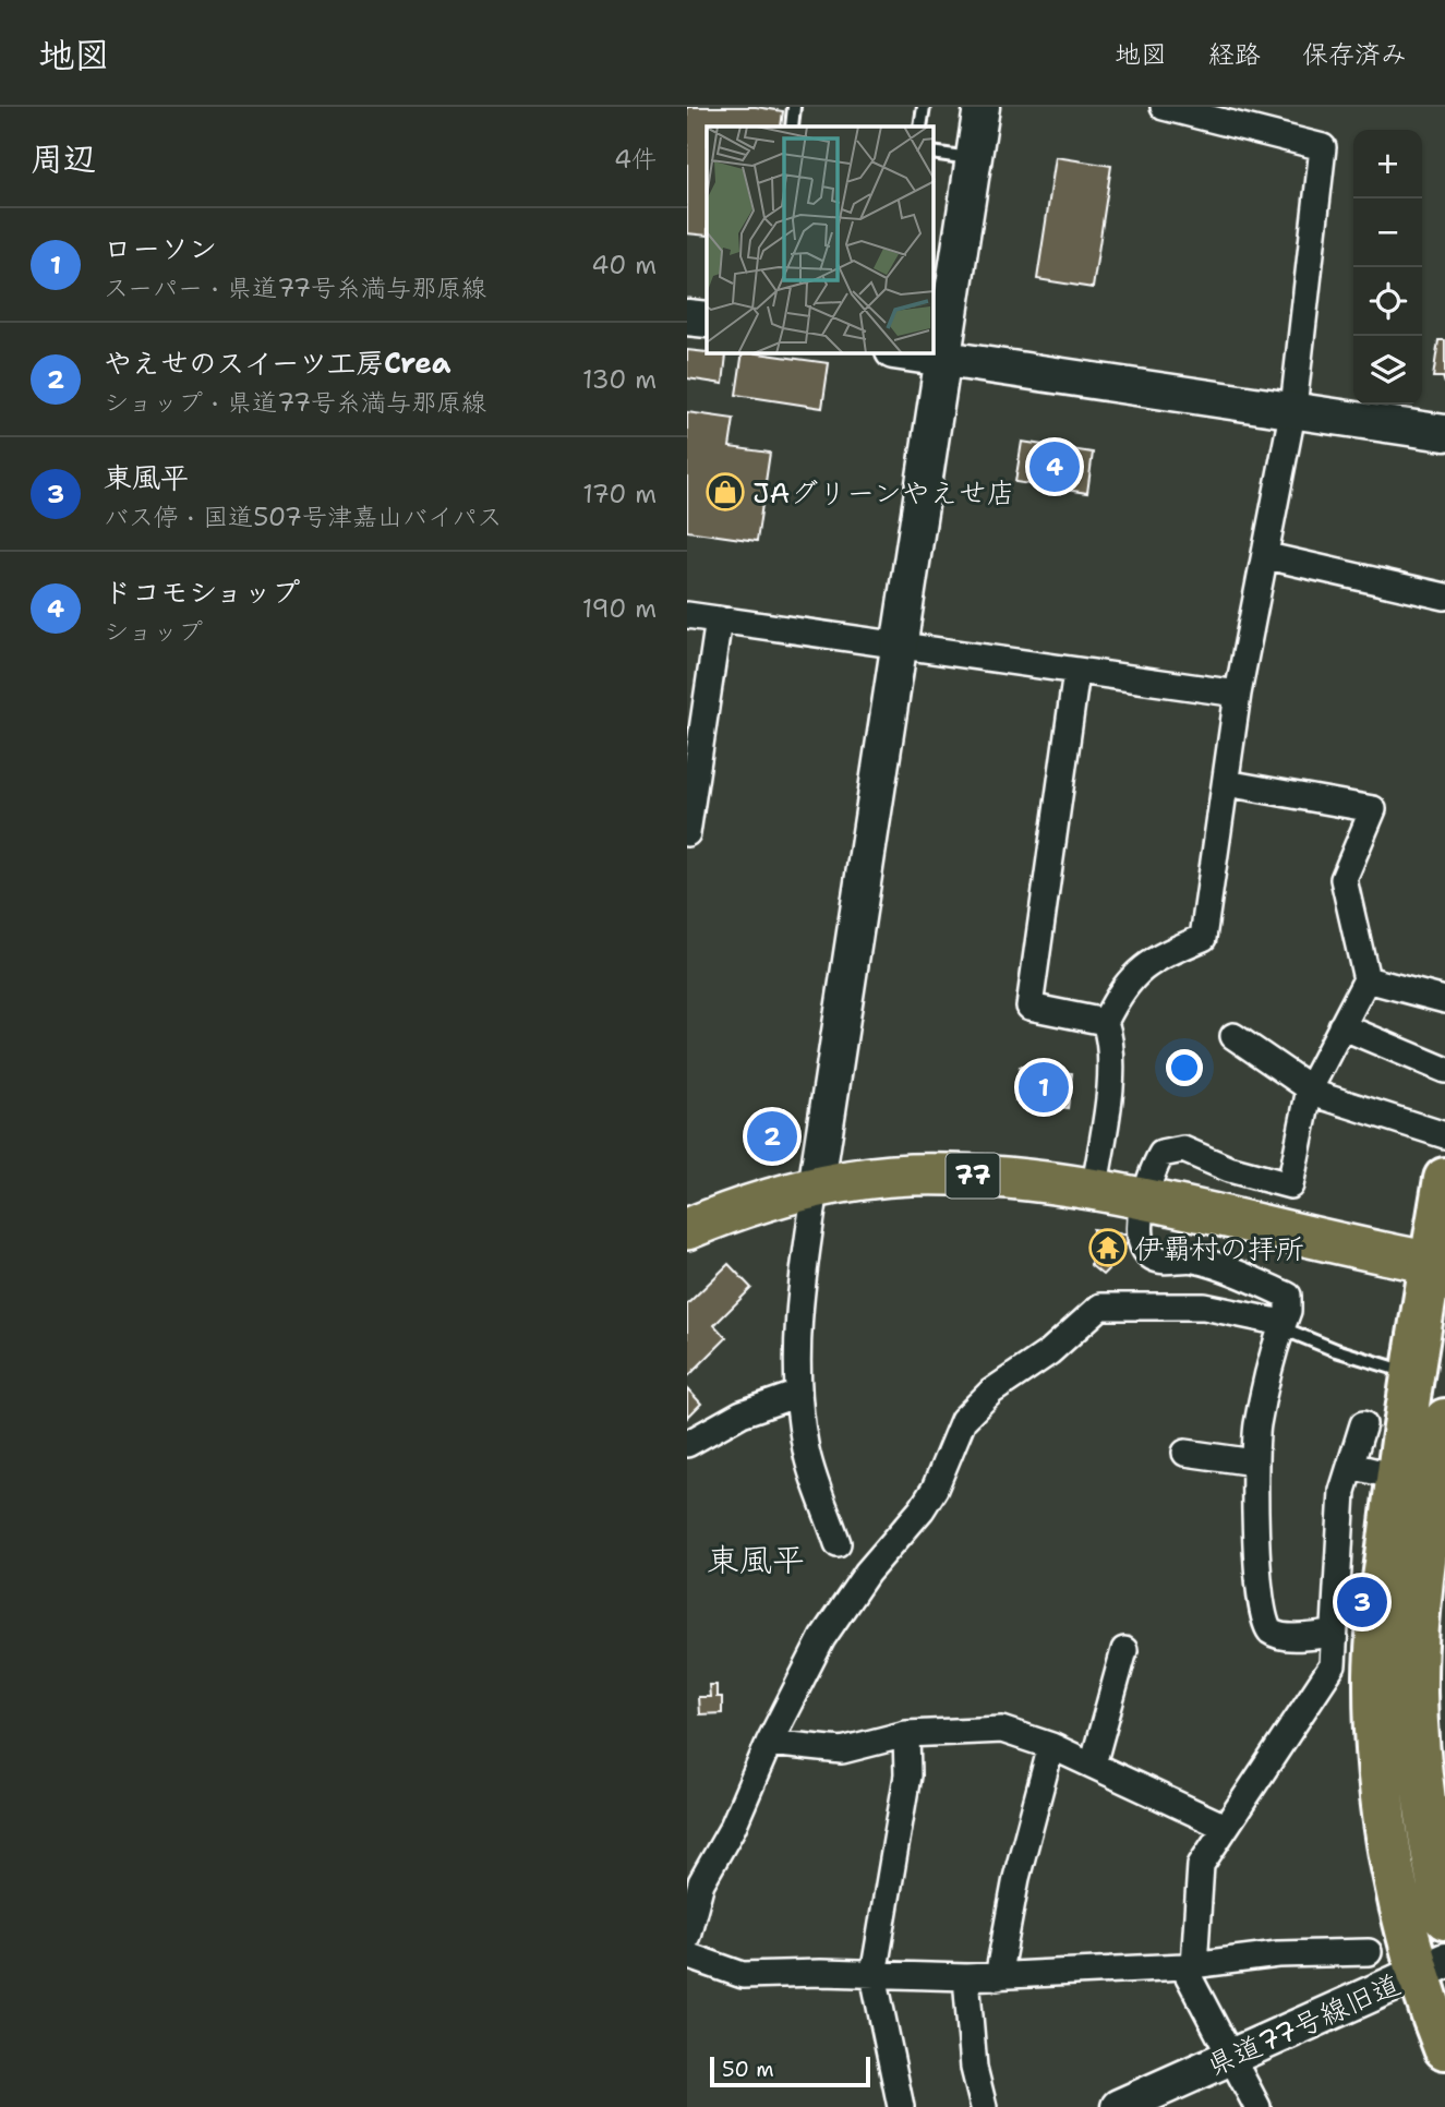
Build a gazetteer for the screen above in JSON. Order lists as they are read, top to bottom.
{
  "streets": {
    "main road": ["77"],
    "street": ["県道77号線旧道"]
  },
  "districts": ["東風平"],
  "places": {
    "shop": ["JAグリーンやえせ店"],
    "temple": ["伊覇村の拝所"]
  },
  "scale_bar": "50 m",
  "page": {
    "header": "地図",
    "nav": ["地図", "経路", "保存済み"],
    "heading": ["周辺", "4件"],
    "map_buttons": ["+", "−"],
    "list": [
      {
        "mark": "1",
        "name": "ローソン",
        "note": "スーパー · 県道77号糸満与那原線",
        "value": "40 m"
      },
      {
        "mark": "2",
        "name": "やえせのスイーツ工房Crea",
        "note": "ショップ · 県道77号糸満与那原線",
        "value": "130 m"
      },
      {
        "mark": "3",
        "name": "東風平",
        "note": "バス停 · 国道507号津嘉山バイパス",
        "value": "170 m"
      },
      {
        "mark": "4",
        "name": "ドコモショップ",
        "note": "ショップ",
        "value": "190 m"
      }
    ],
    "pins": [
      "4",
      "1",
      "2",
      "3"
    ],
    "scale": "50 m"
  }
}
